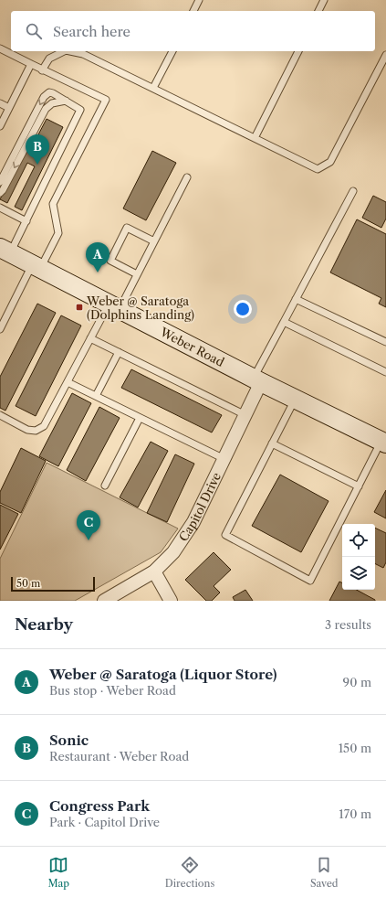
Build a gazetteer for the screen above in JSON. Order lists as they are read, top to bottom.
{
  "streets": {
    "main road": ["Weber Road"],
    "street": ["Capitol Drive"]
  },
  "crossings": [
    ["Weber Road", "Capitol Drive"]
  ],
  "places": {
    "transit": ["Weber @ Saratoga (Dolphins Landing)"]
  },
  "scale_bar": "50 m",
  "page": {
    "search": "Search here",
    "pins": ["B", "A", "C"],
    "scale": "50 m",
    "heading": ["Nearby", "3 results"],
    "list": [
      {
        "mark": "A",
        "name": "Weber @ Saratoga (Liquor Store)",
        "note": "Bus stop · Weber Road",
        "value": "90 m"
      },
      {
        "mark": "B",
        "name": "Sonic",
        "note": "Restaurant · Weber Road",
        "value": "150 m"
      },
      {
        "mark": "C",
        "name": "Congress Park",
        "note": "Park · Capitol Drive",
        "value": "170 m"
      }
    ],
    "nav": ["Map", "Directions", "Saved"]
  }
}
